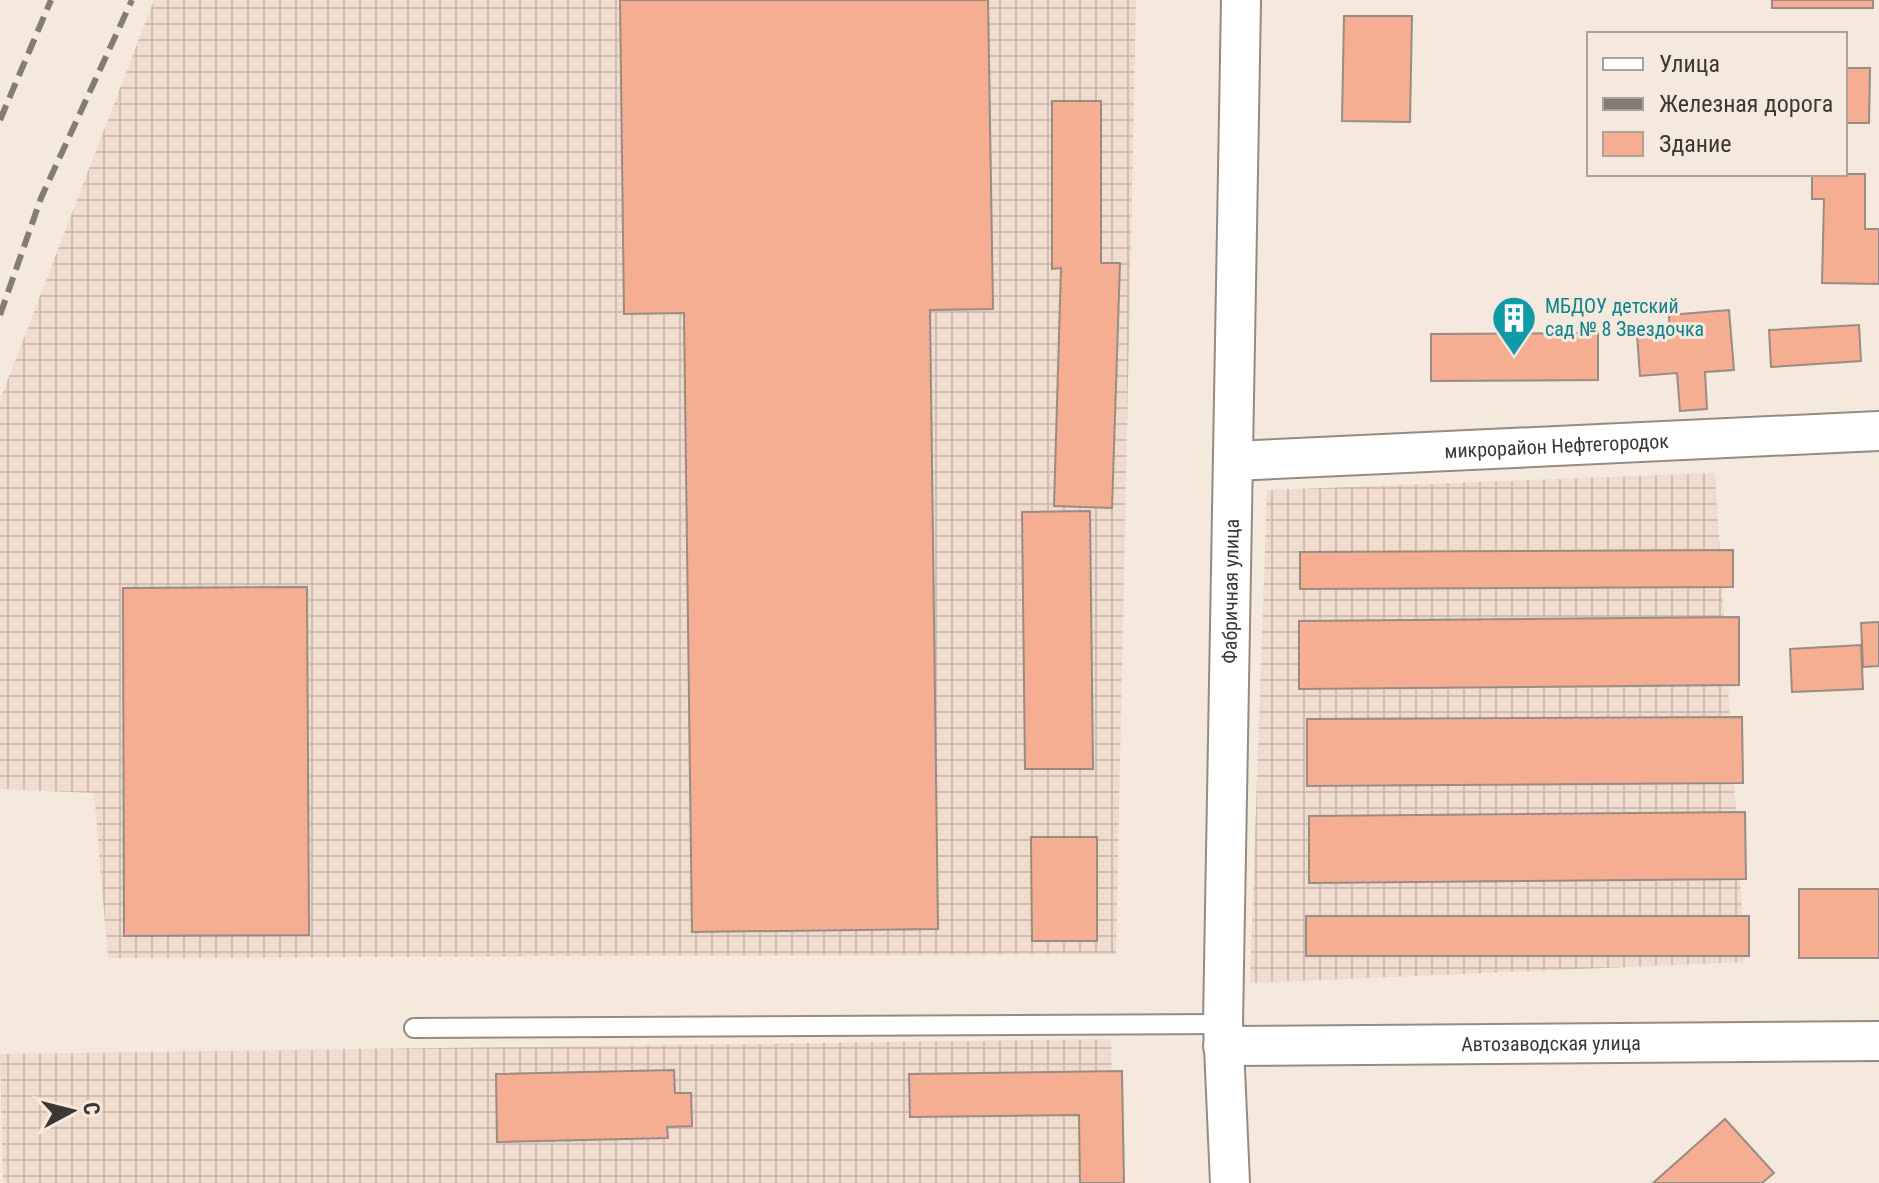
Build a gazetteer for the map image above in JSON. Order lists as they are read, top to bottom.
{
  "streets": {
    "street": ["микрорайон Нефтегородок", "Фабричная улица", "Автозаводская улица"]
  },
  "crossings": [
    ["микрорайон Нефтегородок", "Фабричная улица"],
    ["Фабричная улица", "Автозаводская улица"]
  ],
  "places": {
    "building": ["МБДОУ детский сад № 8 Звездочка"]
  },
  "legend": ["Улица", "Железная дорога", "Здание"],
  "north": "right"
}
